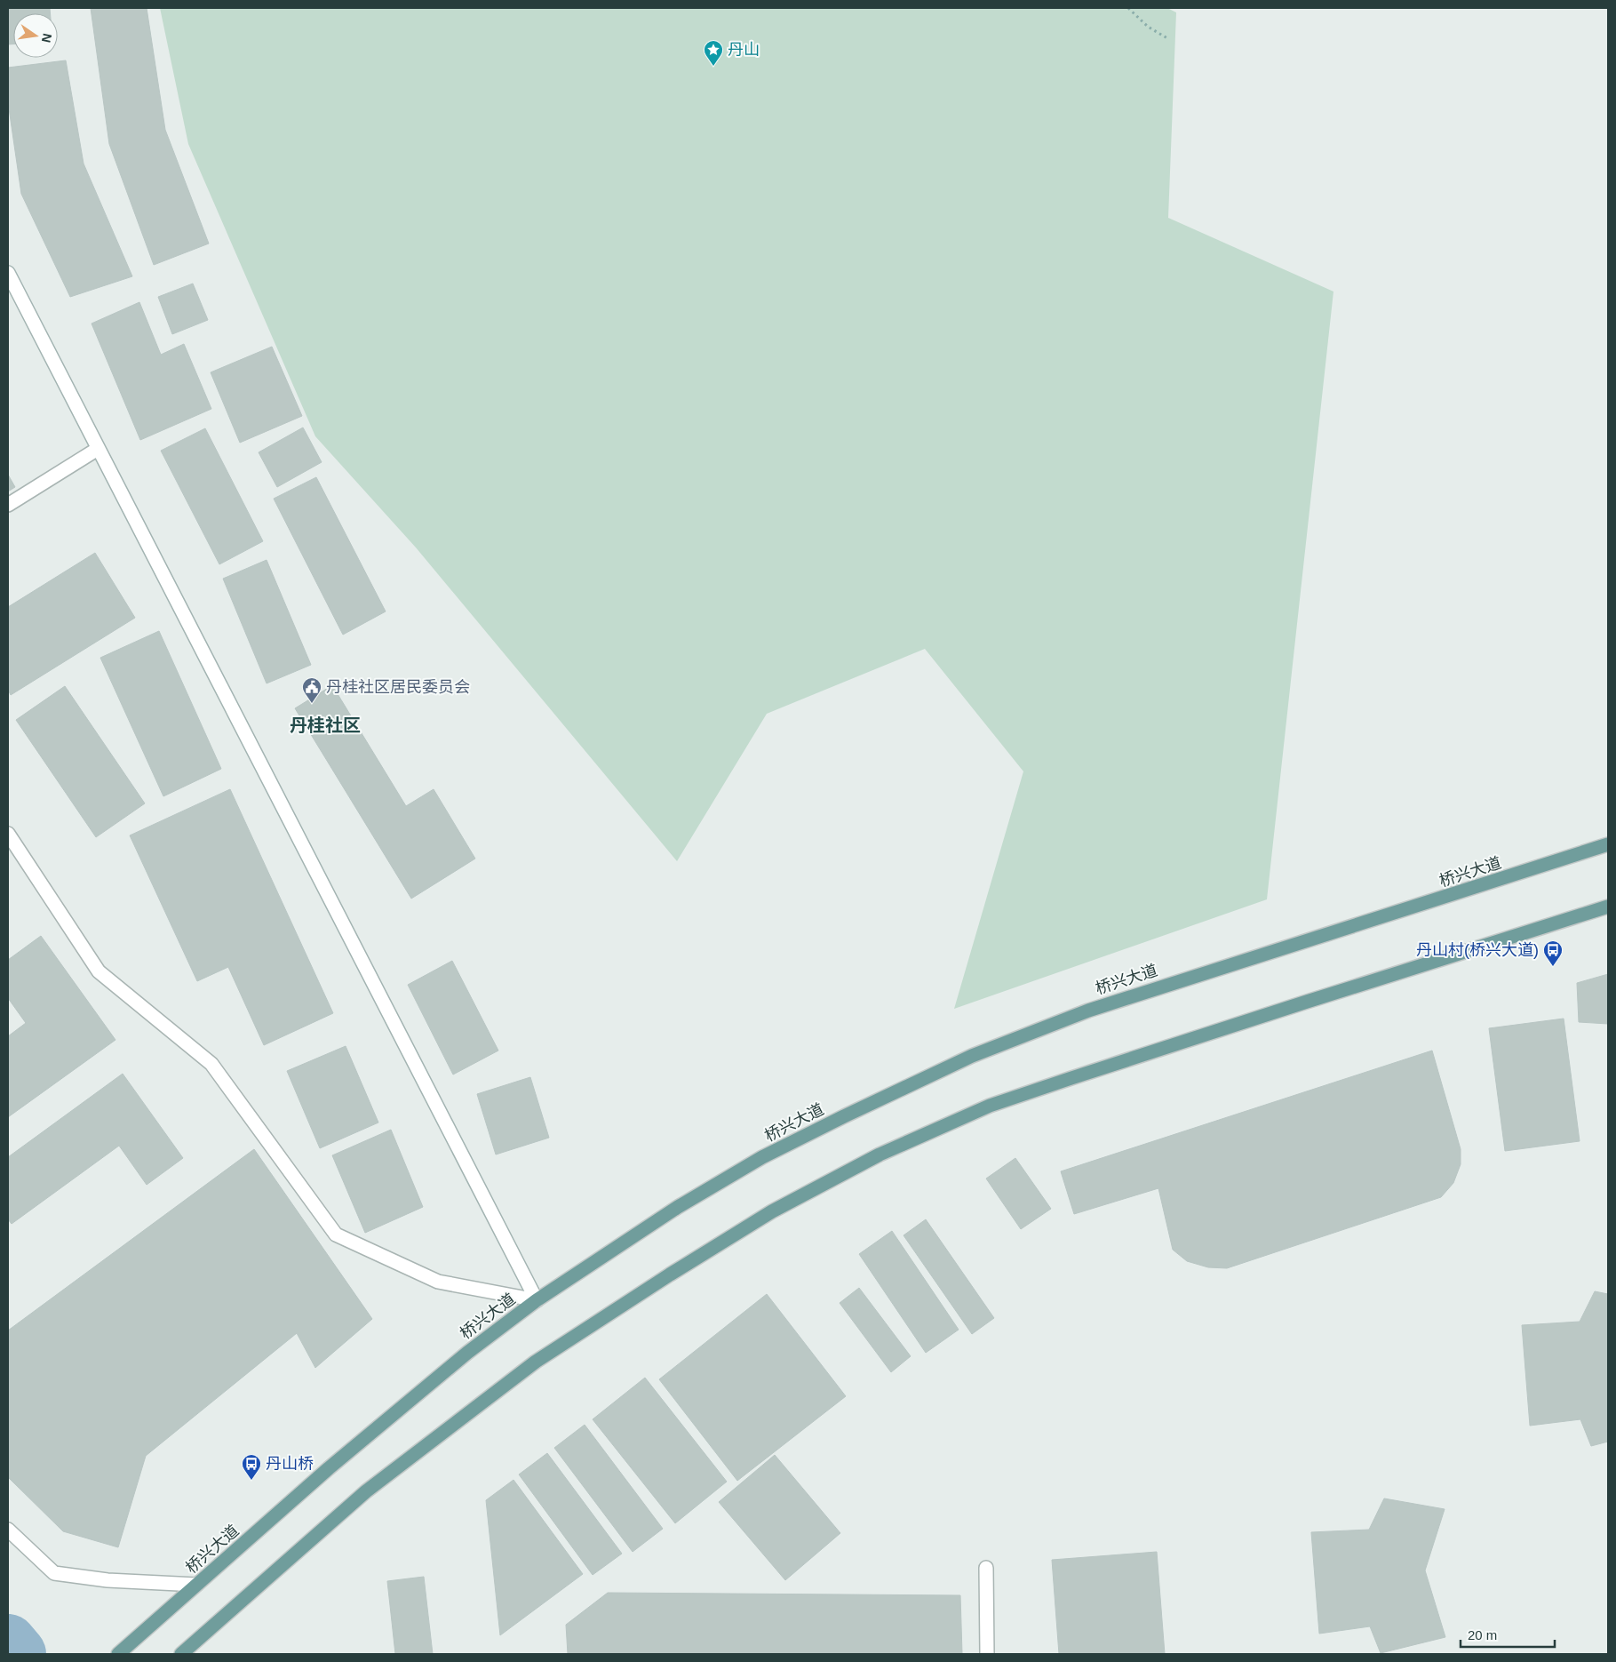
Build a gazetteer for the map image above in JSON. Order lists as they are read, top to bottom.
{
  "streets": {
    "main road": ["桥兴大道"]
  },
  "districts": ["丹桂社区"],
  "places": {
    "place": ["丹山"],
    "public building": ["丹桂社区居民委员会"],
    "bus stop": ["丹山村(桥兴大道)", "丹山桥"]
  },
  "scale_bar": "20 m",
  "north": "right"
}
